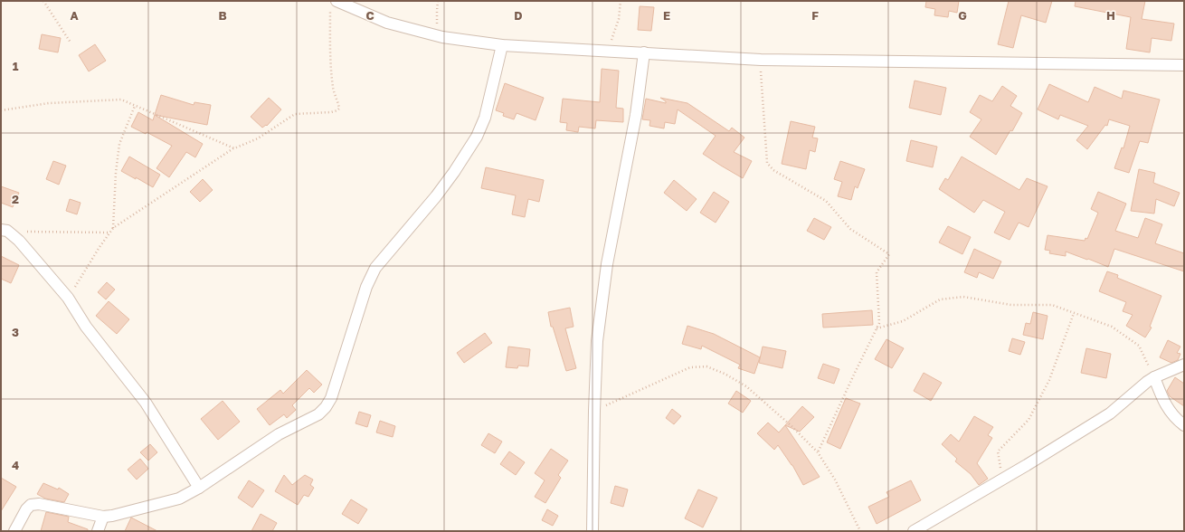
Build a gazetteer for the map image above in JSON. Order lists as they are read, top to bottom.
{
  "grid": {
    "columns": [
      "A",
      "B",
      "C",
      "D",
      "E",
      "F",
      "G",
      "H"
    ],
    "rows": [
      "1",
      "2",
      "3",
      "4"
    ]
  }
}
